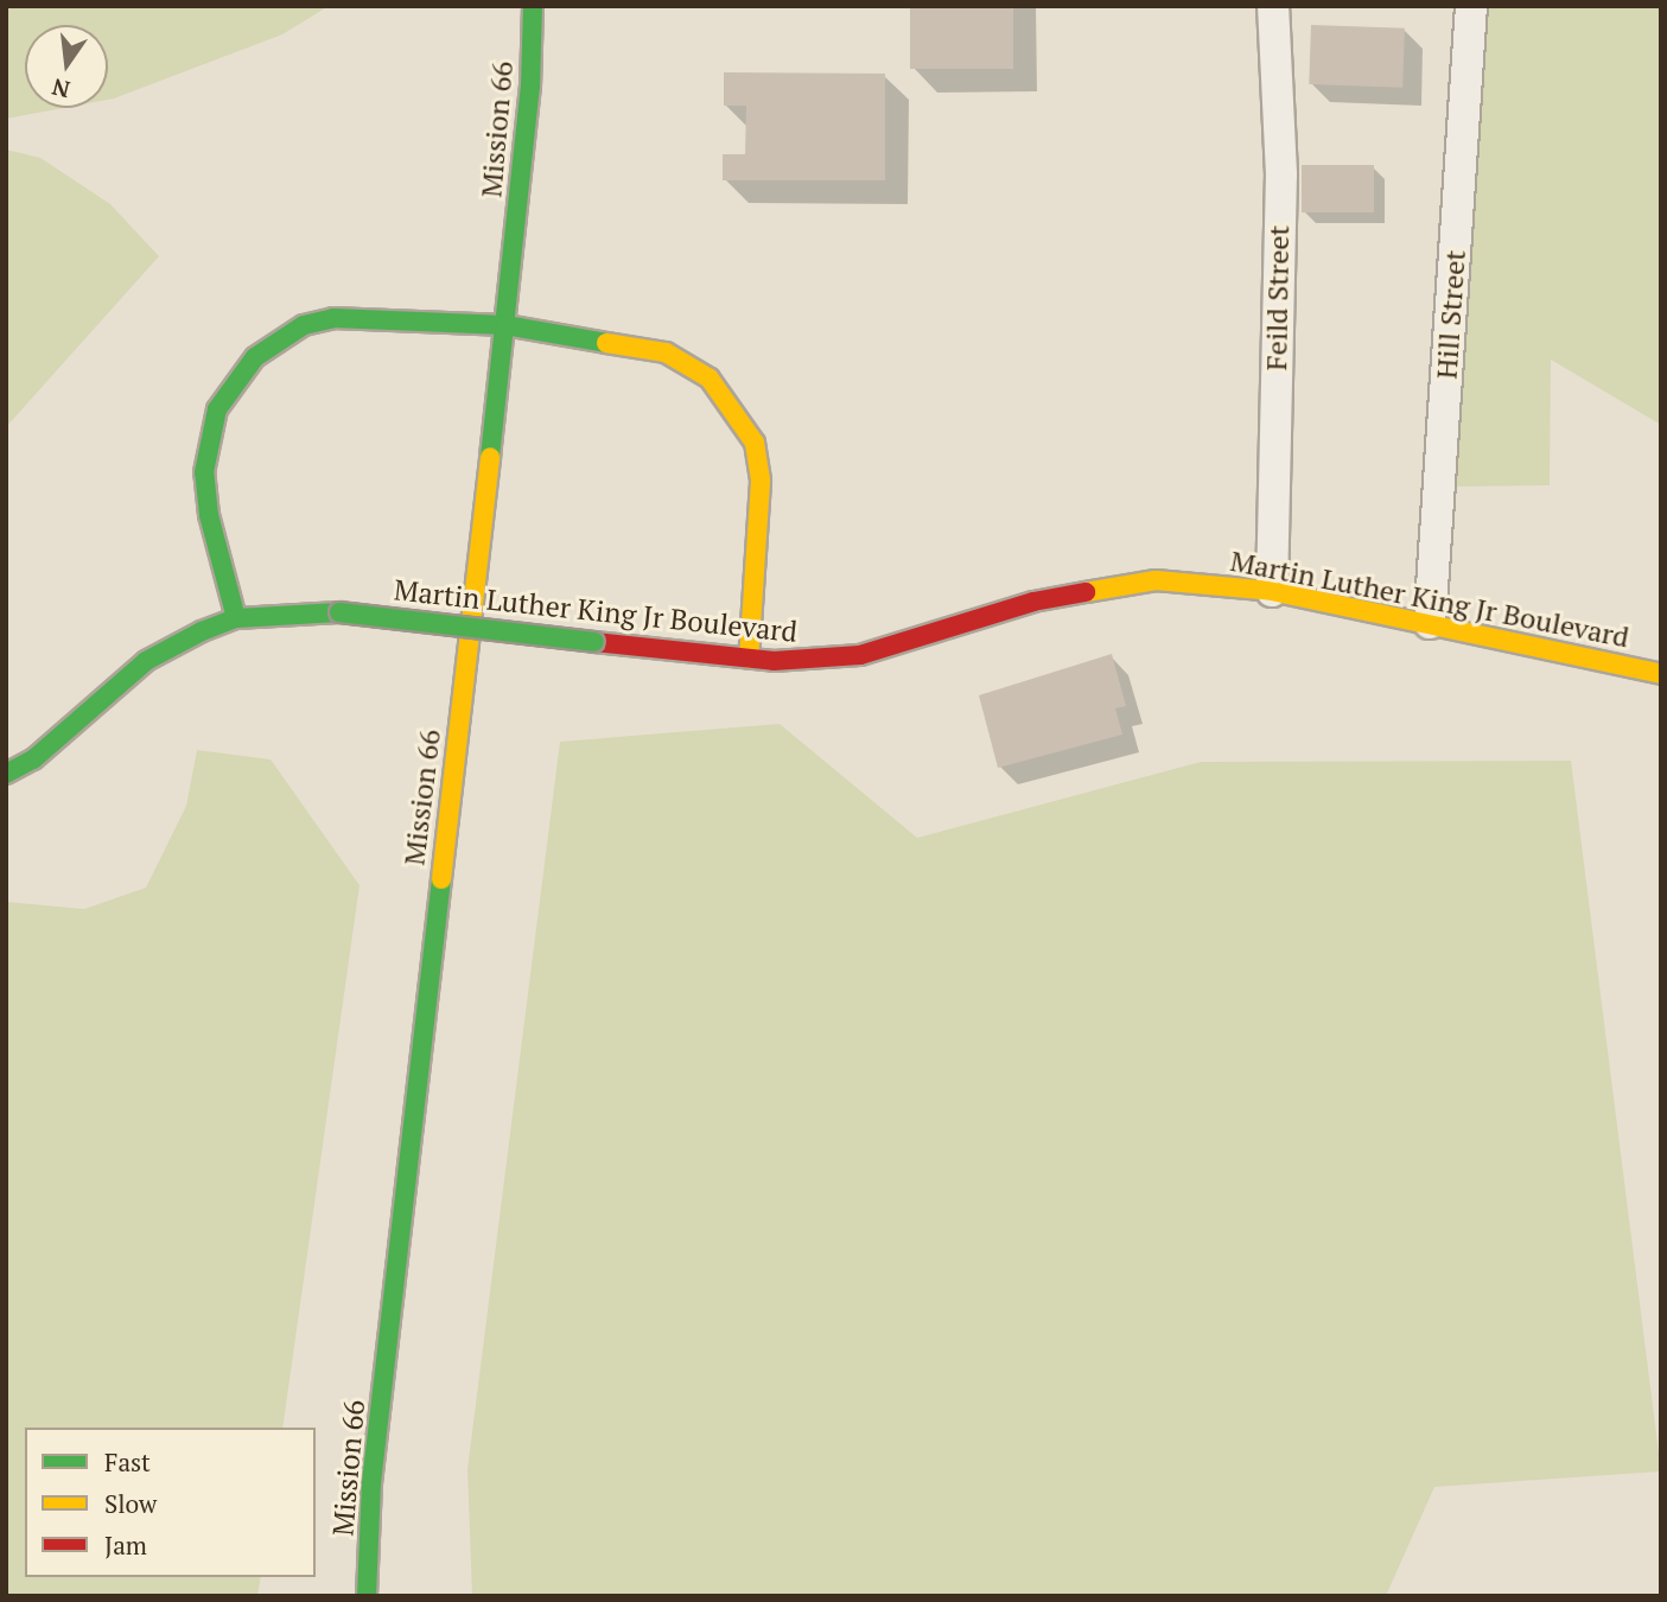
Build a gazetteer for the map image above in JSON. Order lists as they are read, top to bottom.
{
  "streets": {
    "street": [
      "Mission 66",
      "Feild Street",
      "Hill Street",
      "Martin Luther King Jr Boulevard"
    ]
  },
  "crossings": [
    ["Feild Street", "Martin Luther King Jr Boulevard"],
    ["Hill Street", "Martin Luther King Jr Boulevard"]
  ],
  "legend": ["Fast", "Slow", "Jam"],
  "north": "bottom"
}
